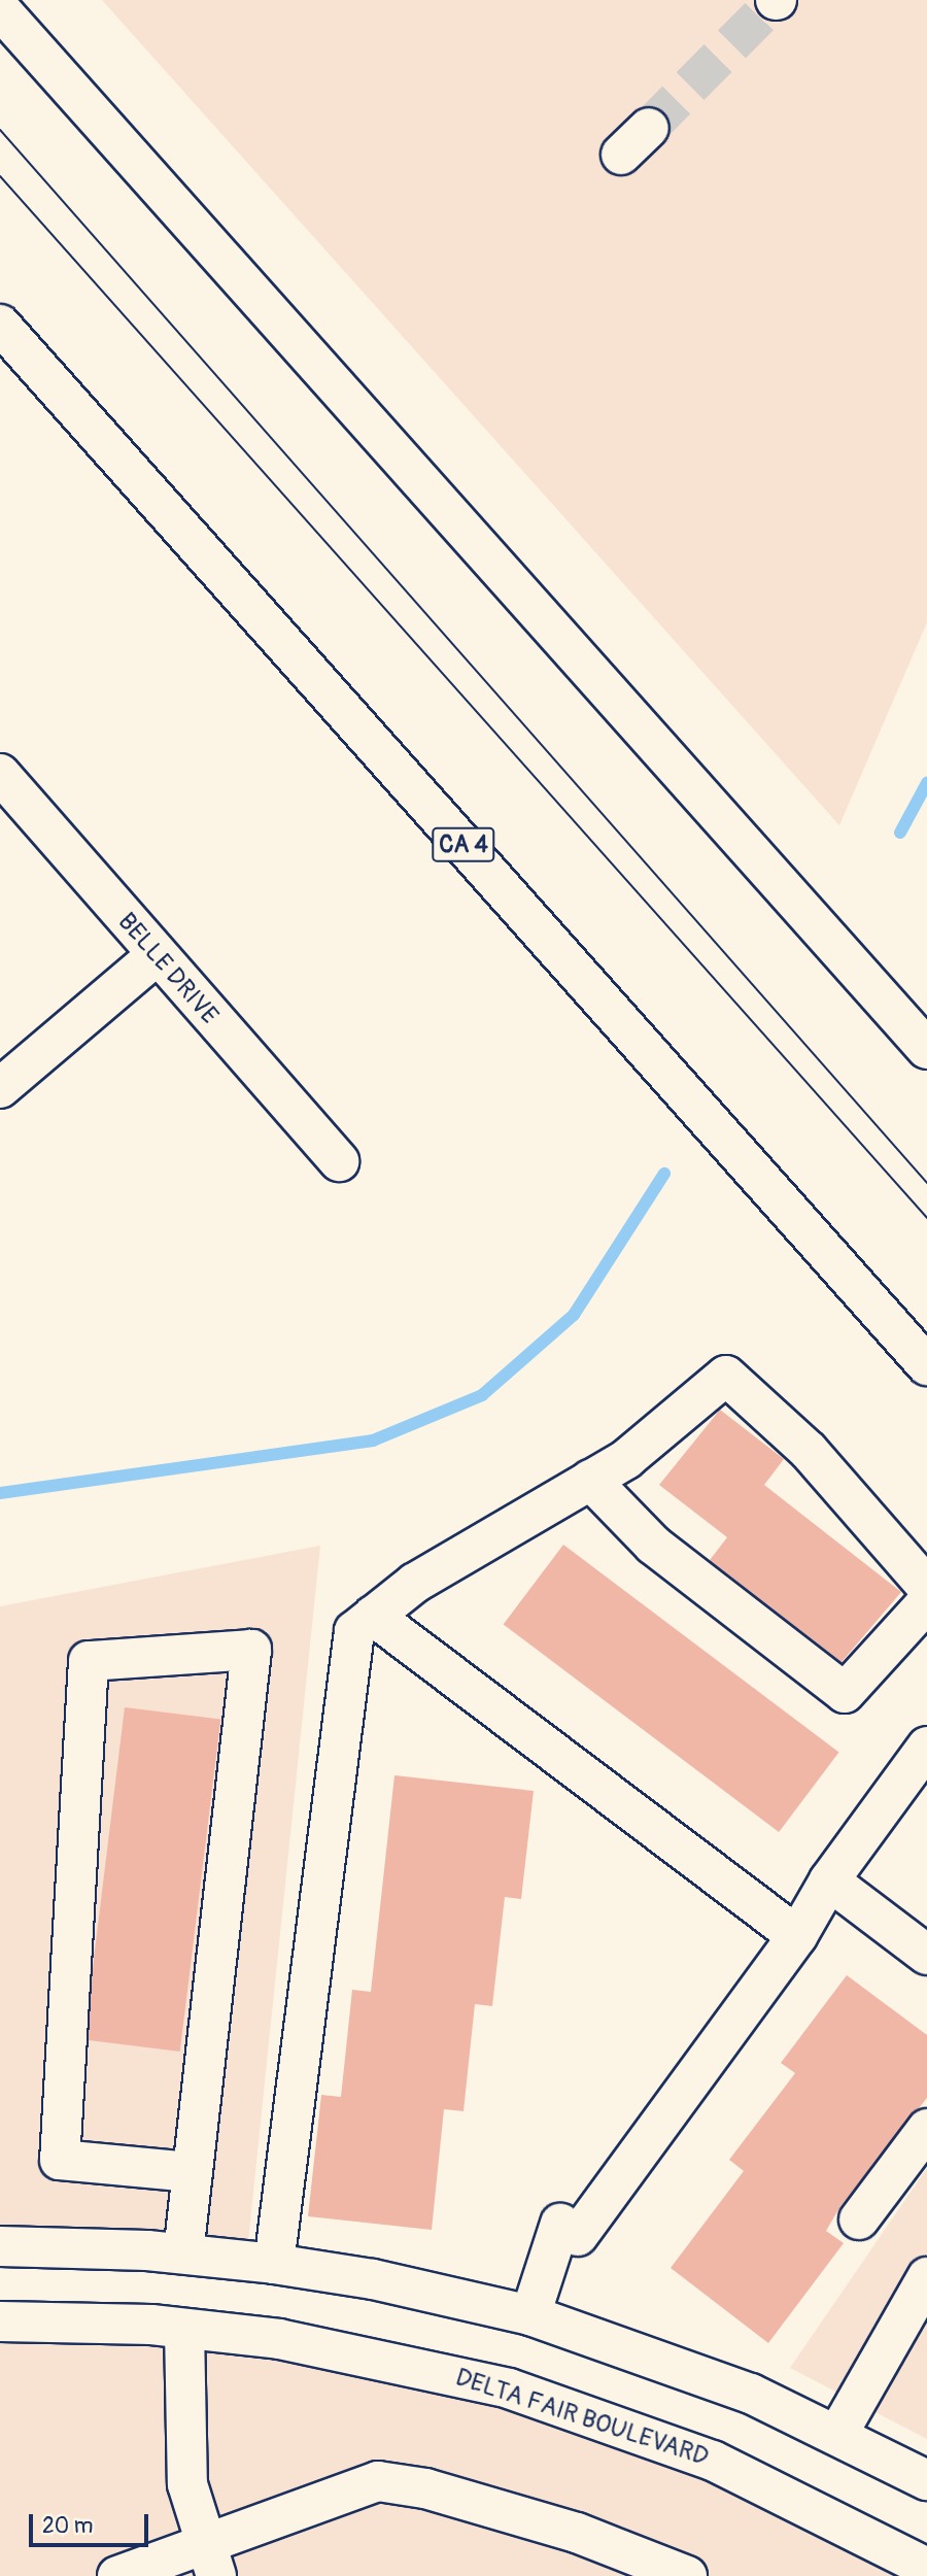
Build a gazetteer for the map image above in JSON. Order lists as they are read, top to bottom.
{
  "streets": {
    "main road": ["CA 4", "BELLE DRIVE", "DELTA FAIR BOULEVARD"]
  },
  "scale_bar": "20 m"
}
